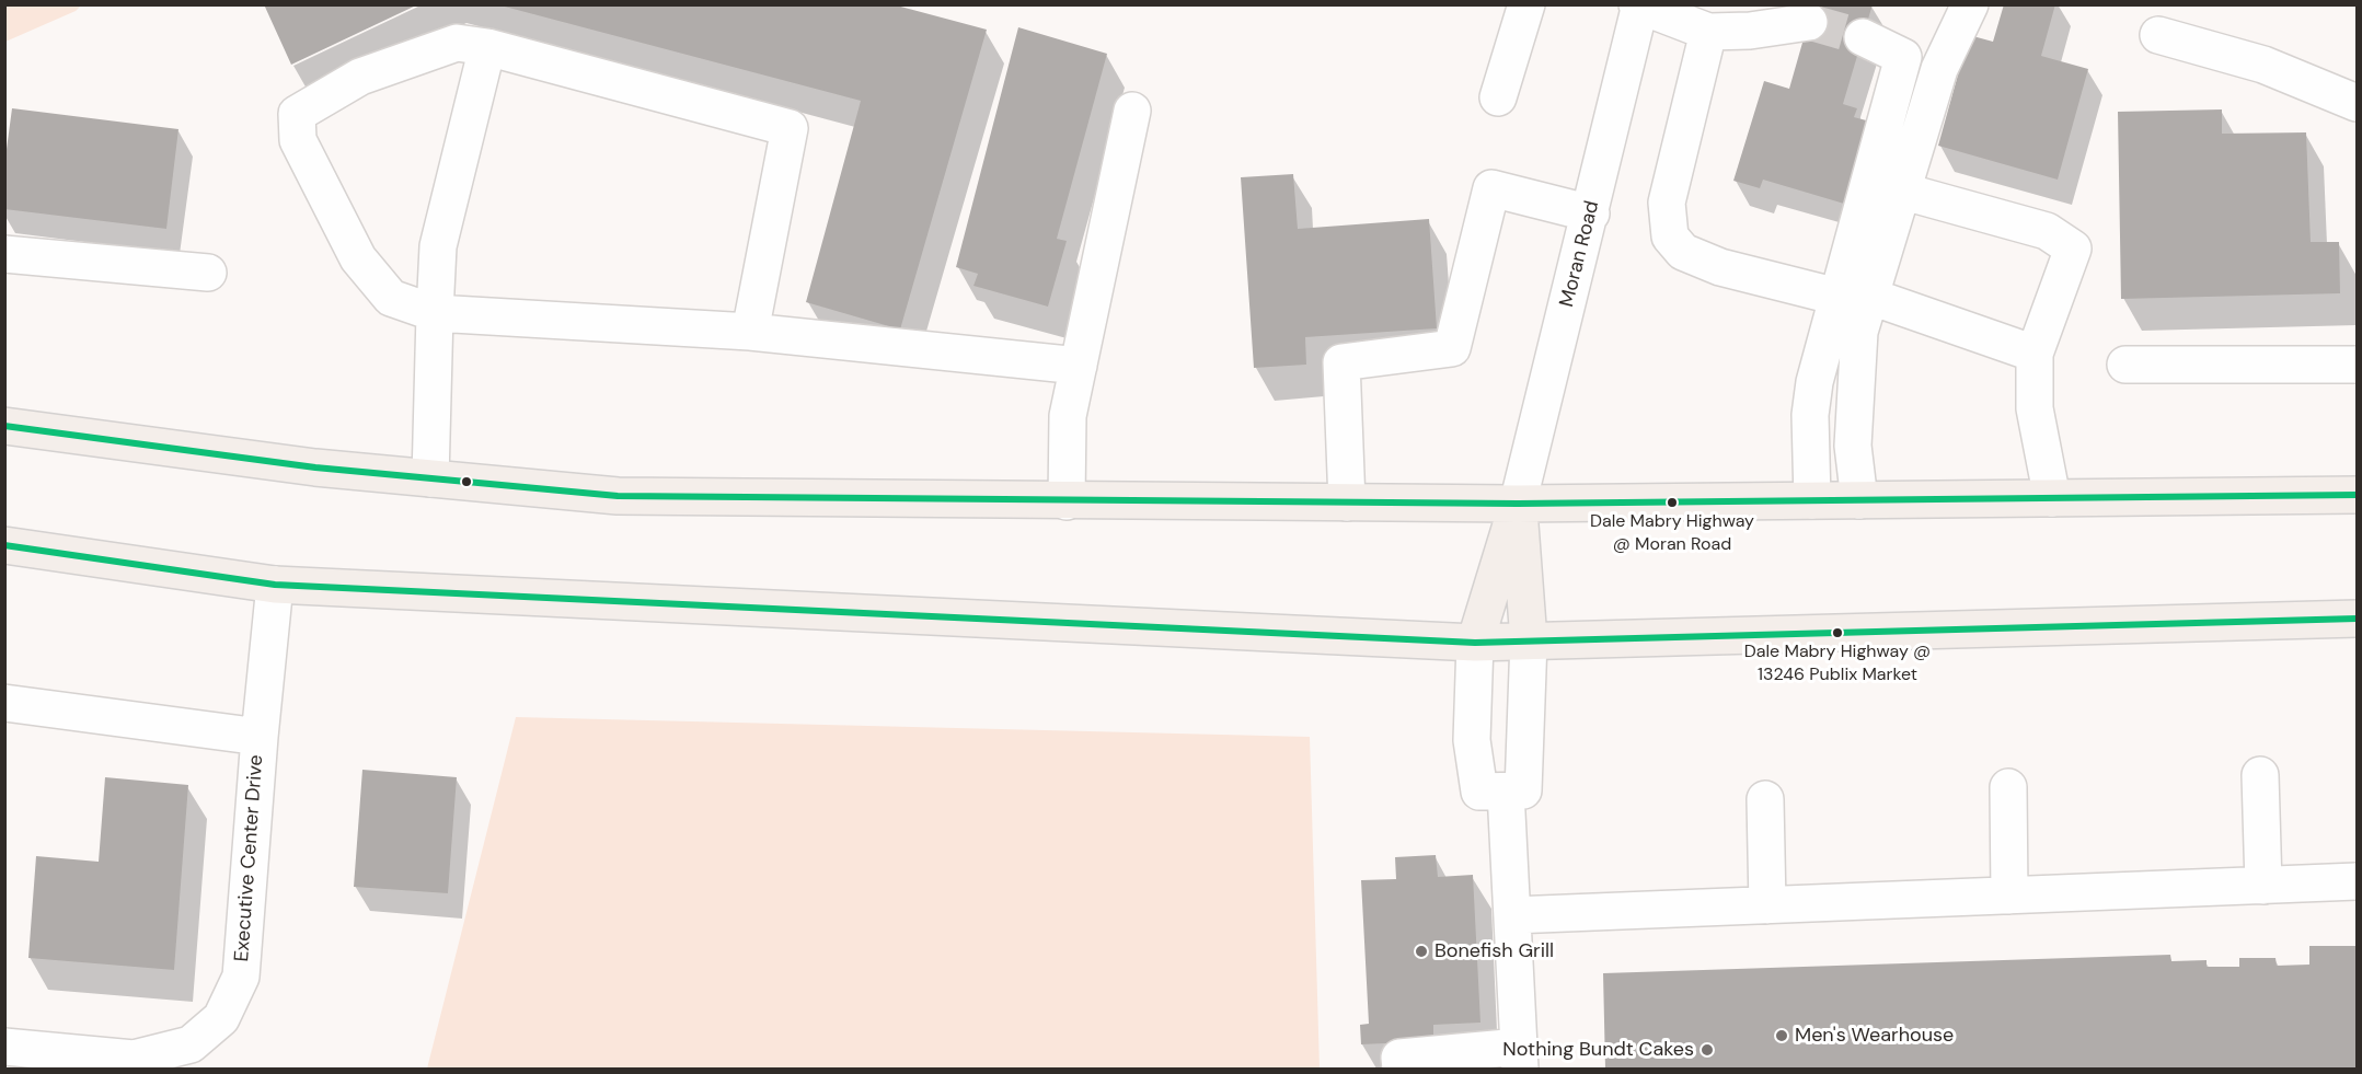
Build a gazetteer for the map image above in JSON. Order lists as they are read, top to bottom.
{
  "streets": {
    "street": ["Moran Road", "Executive Center Drive"]
  },
  "places": [
    "Dale Mabry Highway @ Moran Road",
    "Dale Mabry Highway @ 13246 Publix Market",
    "Bonefish Grill",
    "Men's Wearhouse",
    "Nothing Bundt Cakes"
  ]
}
